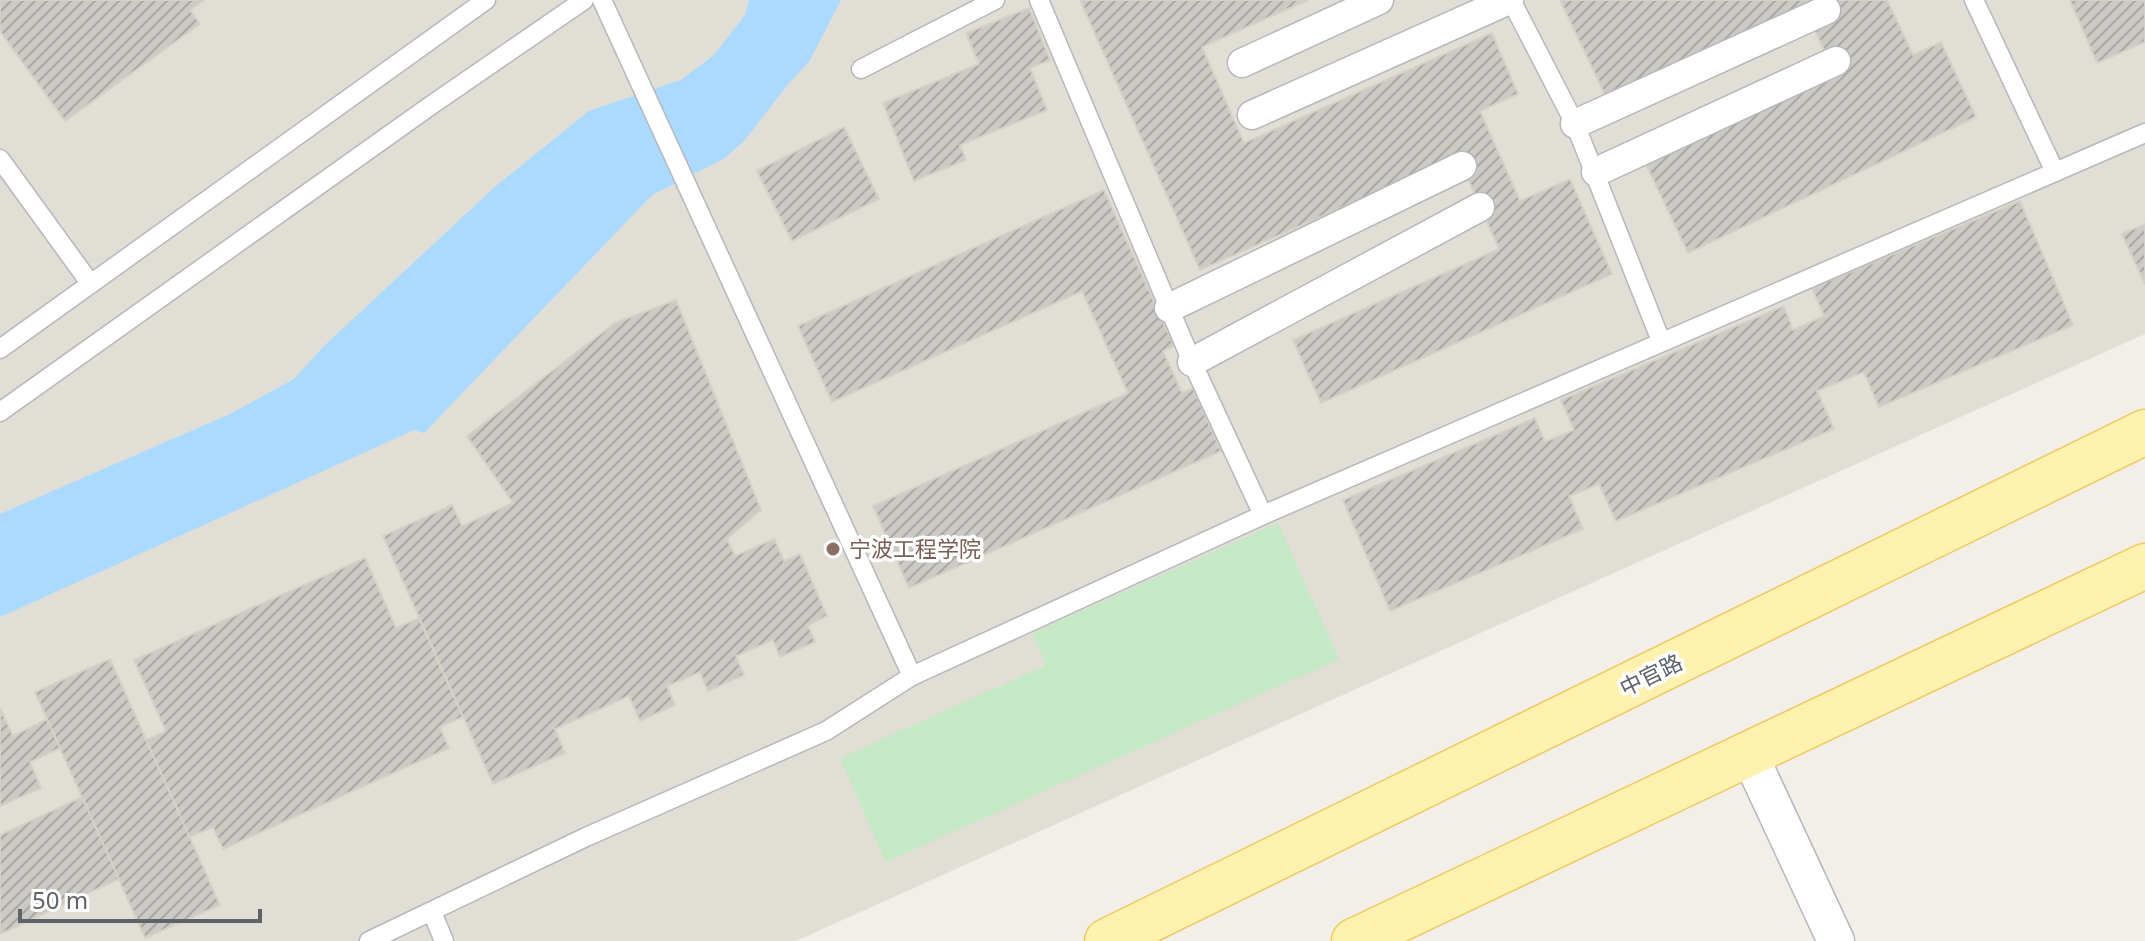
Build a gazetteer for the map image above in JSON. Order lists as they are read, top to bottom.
{
  "streets": {
    "main road": ["中官路"]
  },
  "places": ["宁波工程学院"],
  "scale_bar": "50 m"
}
